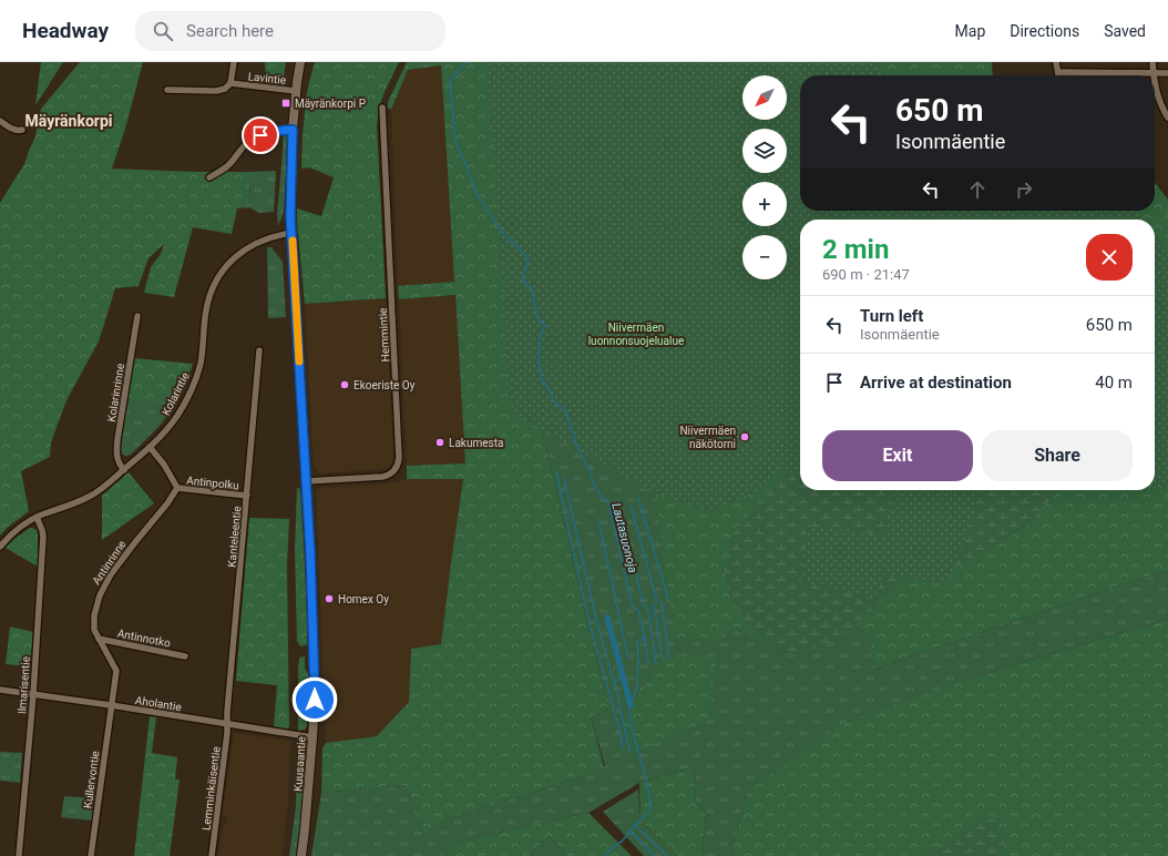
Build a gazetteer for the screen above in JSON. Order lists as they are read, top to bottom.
{
  "streets": {
    "main road": ["Kuusaantie"],
    "street": [
      "Lavintie",
      "Hemmintie",
      "Kolarinrinne",
      "Kolarintie",
      "Antinpolku",
      "Kanteleentie",
      "Antinrinne",
      "Antinnotko",
      "Ilmarisentie",
      "Aholantie",
      "Kullervontie",
      "Lemminkäisentie"
    ]
  },
  "crossings": [
    ["Lavintie", "Kuusaantie"],
    ["Hemmintie", "Kuusaantie"],
    ["Kolarinrinne", "Kolarintie"],
    ["Kolarintie", "Ilmarisentie"],
    ["Kolarintie", "Kuusaantie"],
    ["Antinpolku", "Kanteleentie"],
    ["Antinpolku", "Antinrinne"],
    ["Kanteleentie", "Aholantie"],
    ["Kanteleentie", "Lemminkäisentie"],
    ["Antinrinne", "Antinnotko"],
    ["Antinrinne", "Aholantie"],
    ["Antinrinne", "Kullervontie"],
    ["Ilmarisentie", "Aholantie"],
    ["Aholantie", "Kuusaantie"],
    ["Aholantie", "Kullervontie"],
    ["Aholantie", "Lemminkäisentie"]
  ],
  "districts": ["Mäyränkorpi"],
  "water": ["Lautasuonoja"],
  "parks": ["Niivermäen luonnonsuojelualue"],
  "places": {
    "transit": ["Mäyränkorpi P"],
    "other": [
      "Ekoeriste Oy",
      "Niivermäen näkötorni",
      "Lakumesta",
      "Homex Oy"
    ]
  },
  "north": "bottom left",
  "page": {
    "header": "Headway",
    "search": "Search here",
    "nav": ["Map", "Directions", "Saved"],
    "map_buttons": ["+", "−"],
    "turn": ["650 m", "Isonmäentie"],
    "heading": ["2 min", "690 m · 21:47"],
    "list": [
      {
        "name": "Turn left",
        "note": "Isonmäentie",
        "value": "650 m"
      },
      {
        "name": "Arrive at destination",
        "value": "40 m"
      }
    ],
    "buttons": ["Exit", "Share"]
  }
}
